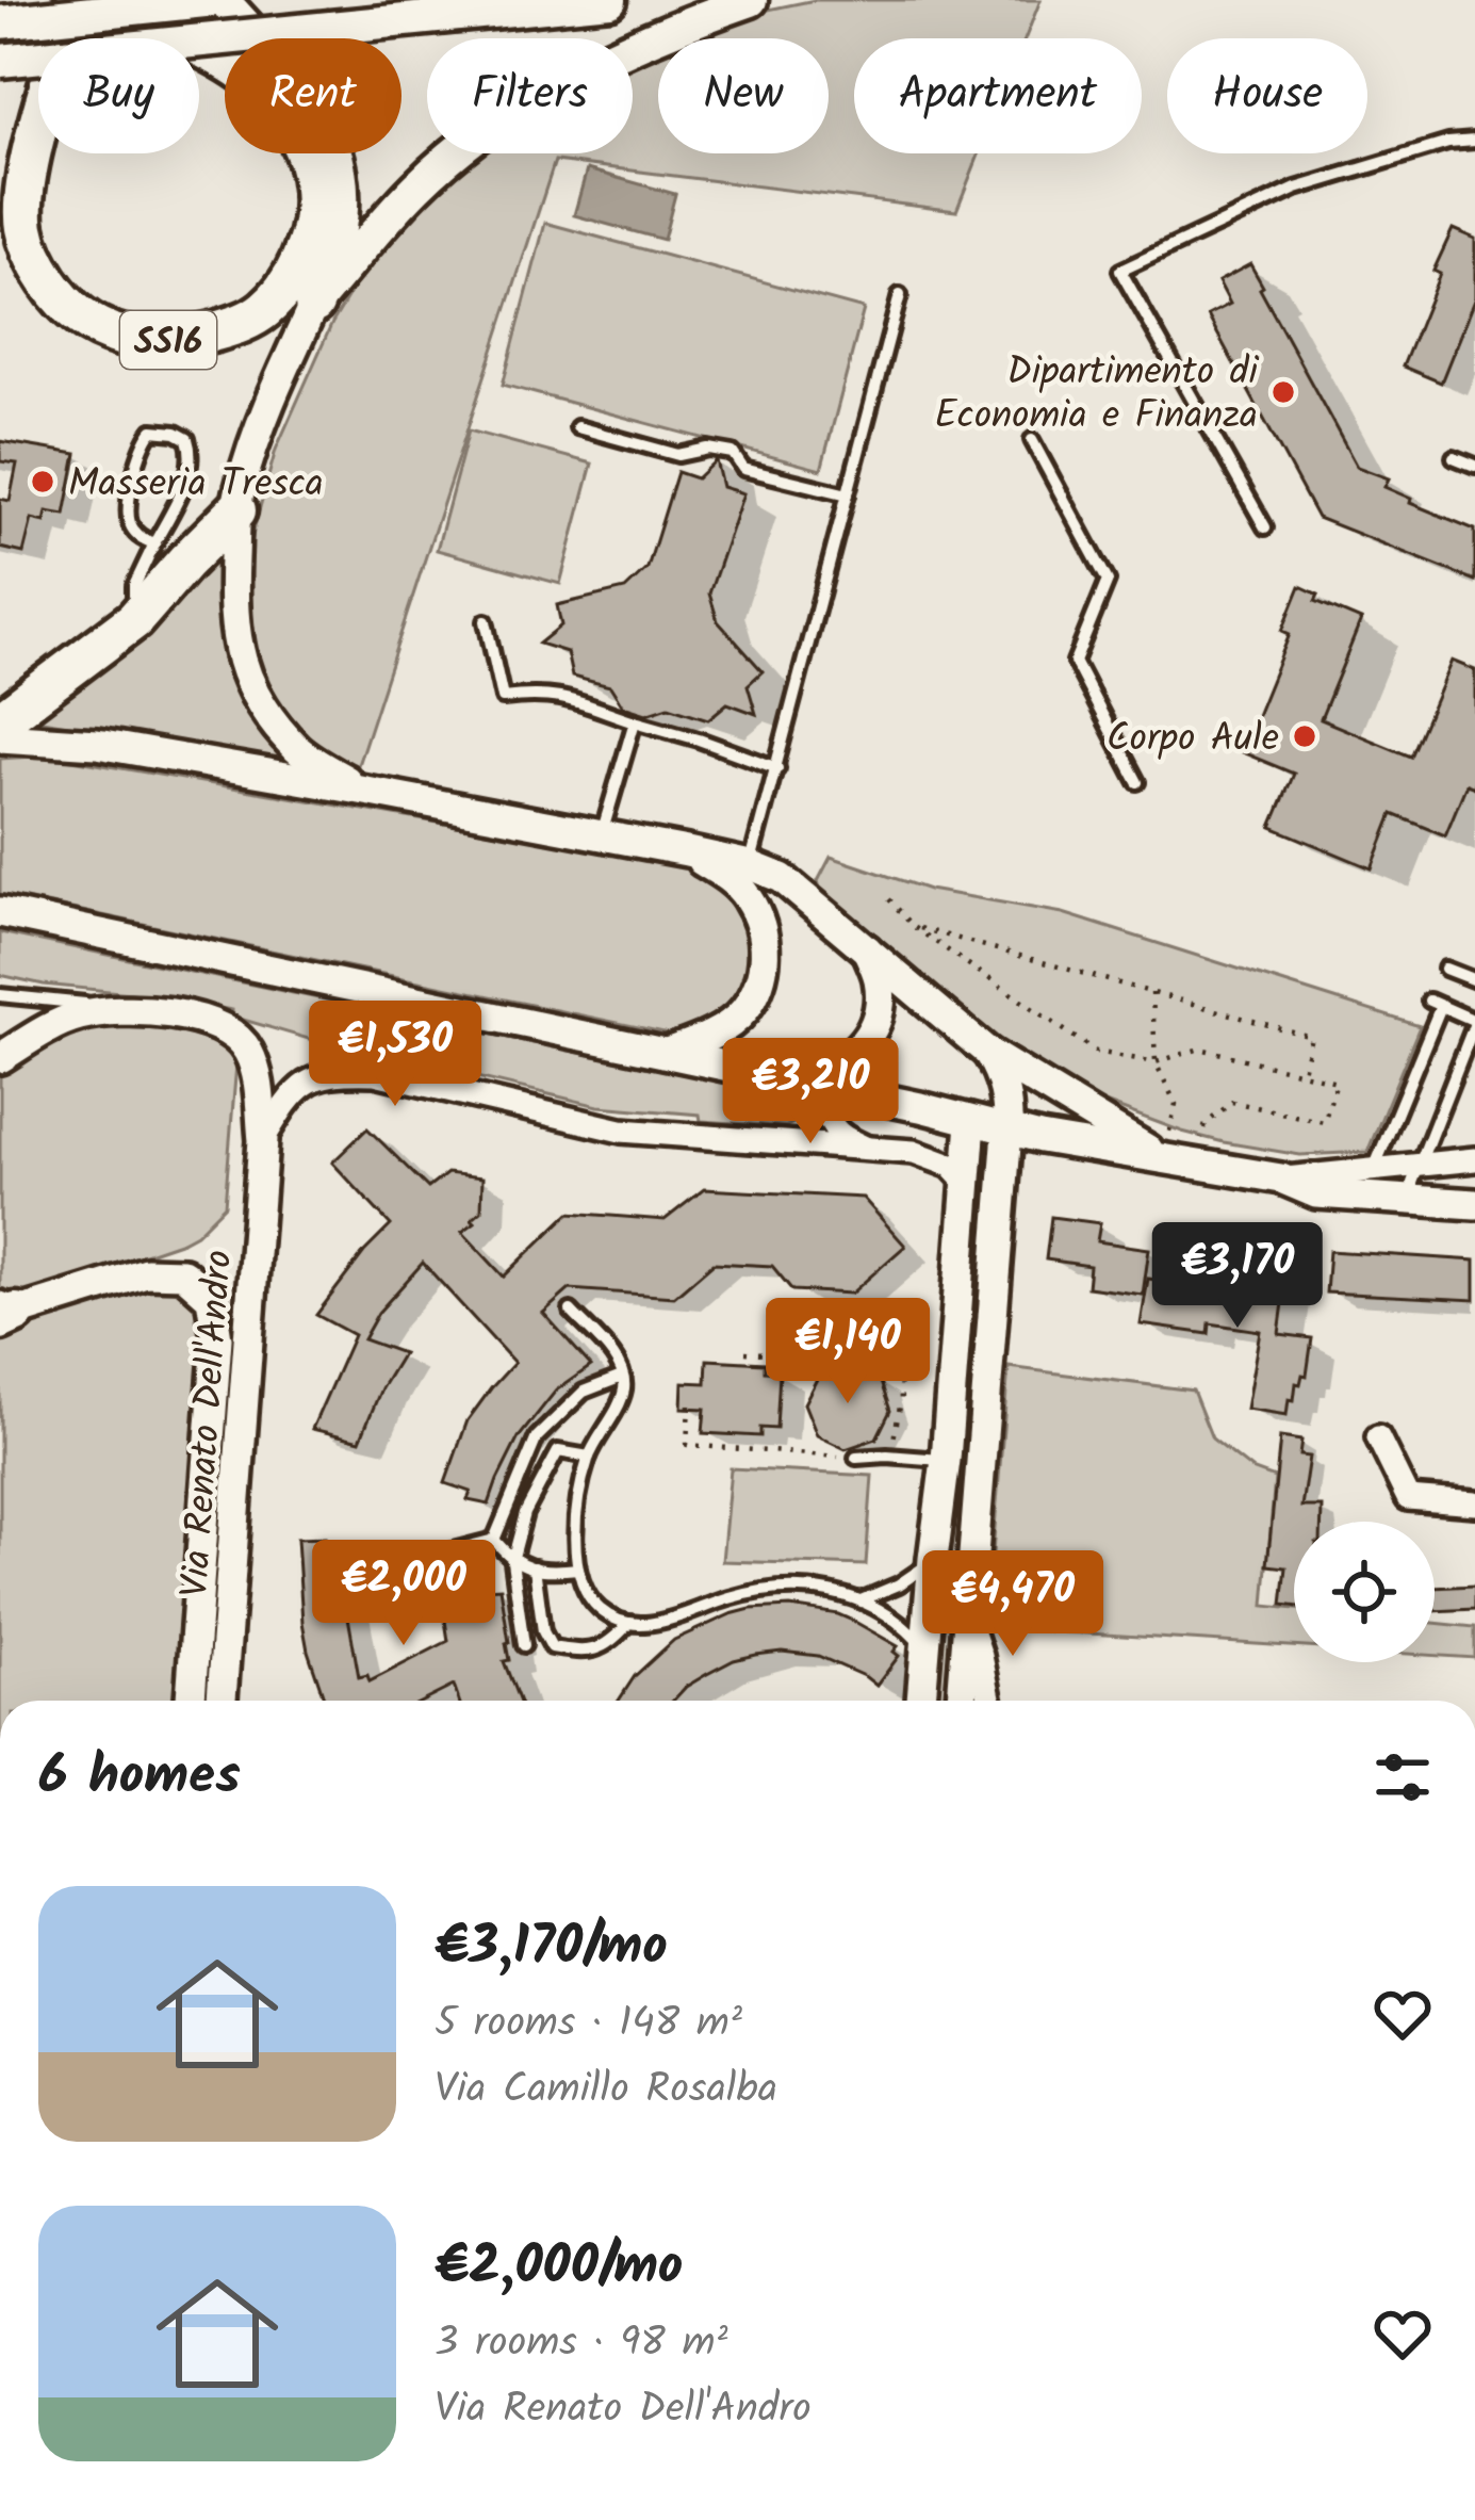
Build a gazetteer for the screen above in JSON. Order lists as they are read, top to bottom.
{
  "streets": {
    "highway": ["SS16"],
    "street": ["Via Renato Dell'Andro"]
  },
  "places": ["Dipartimento di Economia e Finanza", "Masseria Tresca", "Corpo Aule"],
  "page": {
    "chip": [
      "Buy",
      "Rent",
      "Filters",
      "New",
      "Apartment",
      "House"
    ],
    "price": [
      "€1,530",
      "€3,210",
      "€3,170",
      "€1,140",
      "€2,000",
      "€4,470"
    ],
    "heading": "6 homes",
    "list": [
      {
        "name": "€3,170/mo",
        "note": "5 rooms · 148 m² · Via Camillo Rosalba"
      },
      {
        "name": "€2,000/mo",
        "note": "3 rooms · 98 m² · Via Renato Dell'Andro"
      }
    ]
  }
}
